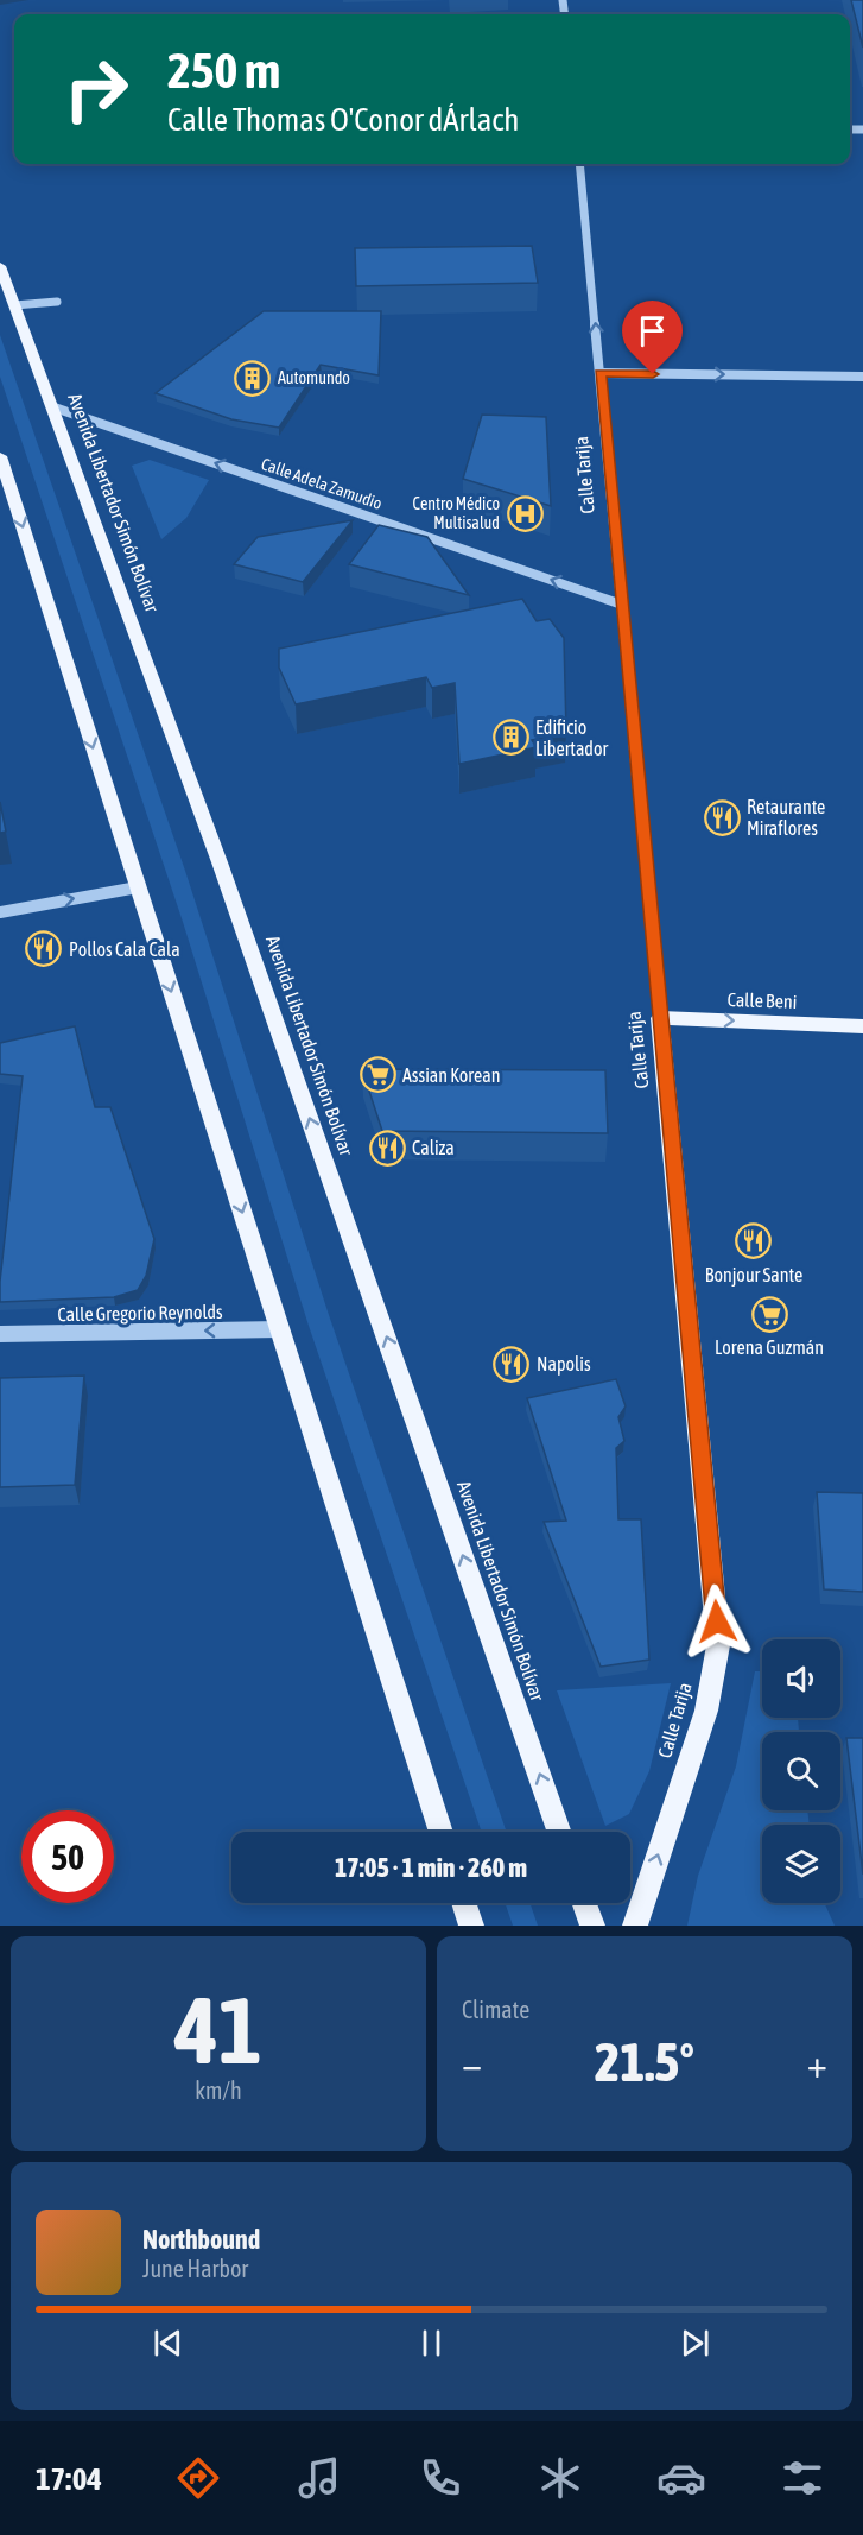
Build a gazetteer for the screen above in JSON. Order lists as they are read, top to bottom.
{
  "streets": {
    "main road": ["Calle Tarija", "Avenida Libertador Simón Bolívar", "Calle Beni"],
    "street": ["Calle Adela Zamudio", "Calle Gregorio Reynolds"]
  },
  "crossings": [
    ["Calle Tarija", "Calle Adela Zamudio"],
    ["Calle Tarija", "Calle Beni"],
    ["Calle Adela Zamudio", "Avenida Libertador Simón Bolívar"]
  ],
  "one_way": [
    "Calle Tarija",
    "Calle Adela Zamudio",
    "Calle Beni",
    "Calle Gregorio Reynolds"
  ],
  "places": {
    "building": ["Automundo", "Edificio Libertador"],
    "hospital": ["Centro Médico Multisalud"],
    "restaurant": [
      "Retaurante Miraflores",
      "Pollos Cala Cala",
      "Caliza",
      "Bonjour Sante",
      "Napolis"
    ],
    "supermarket": ["Assian Korean", "Lorena Guzmán"]
  },
  "page": {
    "turn": ["250 m", "Calle Thomas O'Conor dÁrlach"],
    "limit": "50",
    "trip": "17:05 · 1 min · 260 m",
    "tile": [
      ["41", "km/h"],
      "Climate"
    ],
    "heat": ["−", "21.5°", "+"],
    "song": ["Northbound", "June Harbor"],
    "tabs": "17:04"
  }
}
